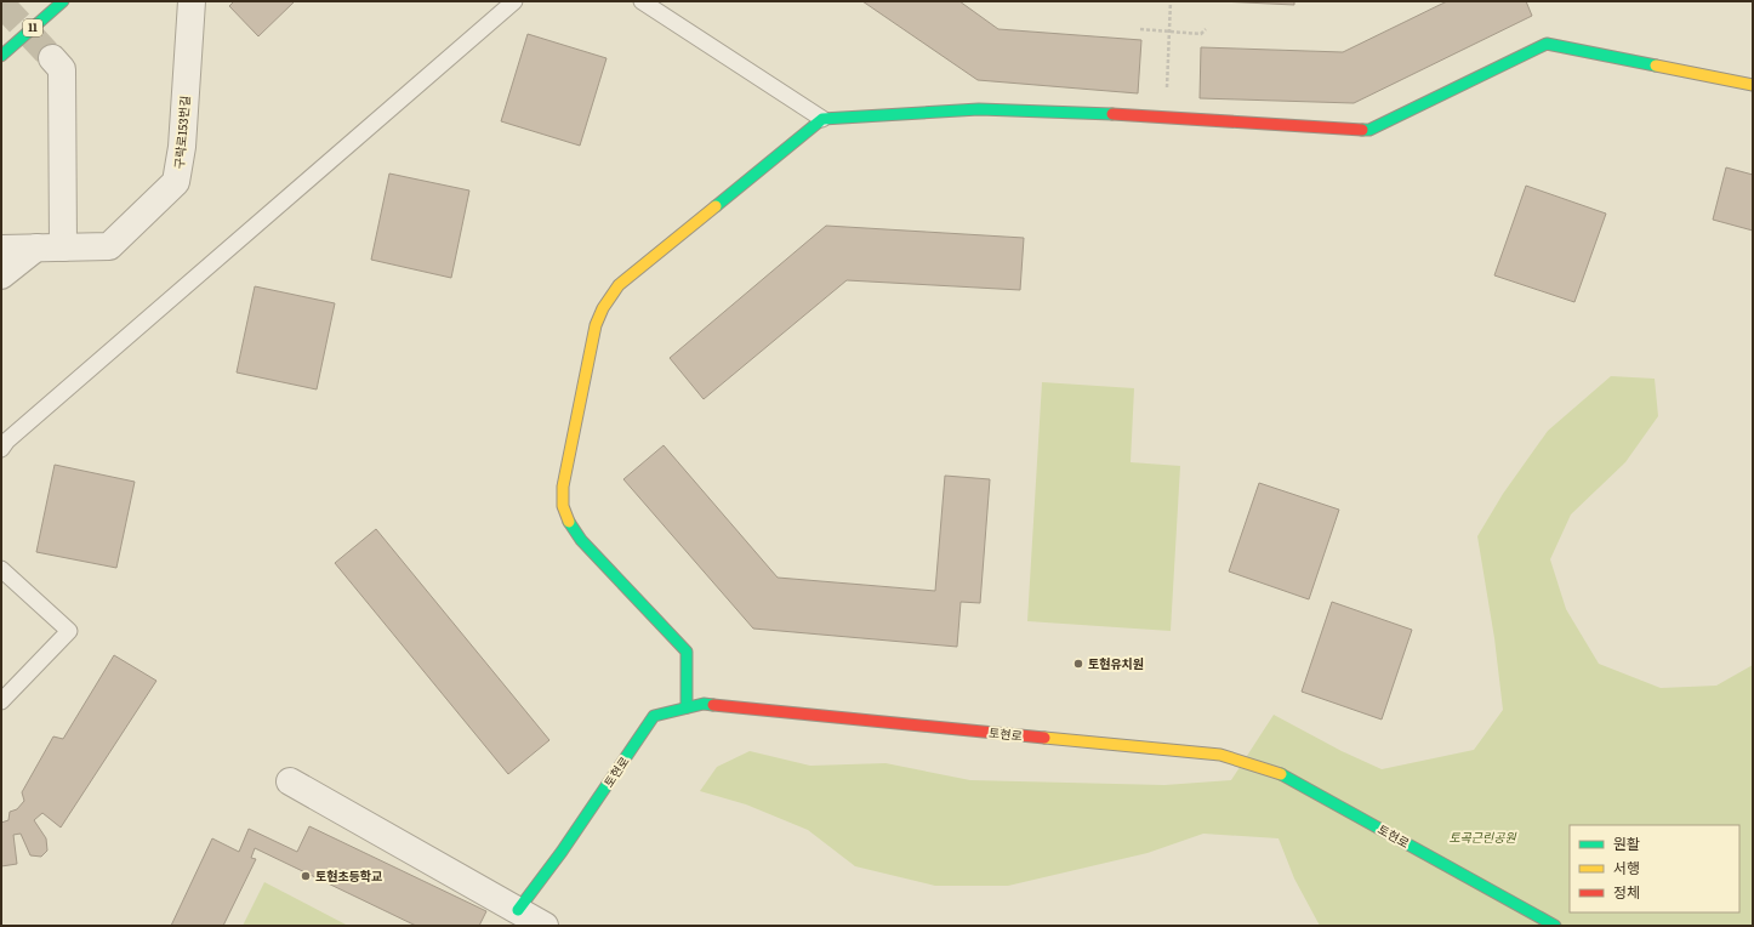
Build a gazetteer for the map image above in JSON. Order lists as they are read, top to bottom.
{
  "streets": {
    "main road": ["11", "토현로"],
    "street": ["구락로153번길"]
  },
  "parks": ["토곡근린공원"],
  "places": ["토현유치원", "토현초등학교"],
  "legend": ["원활", "서행", "정체"]
}
